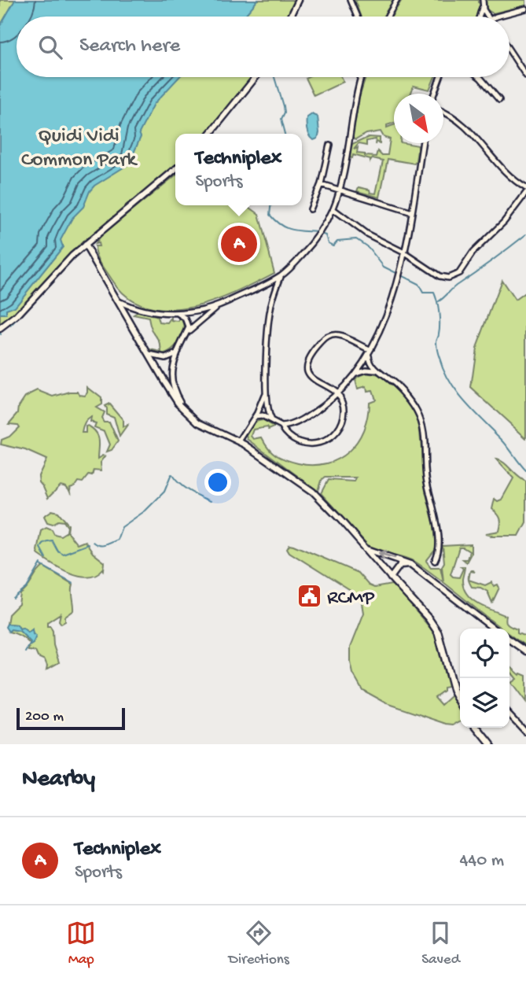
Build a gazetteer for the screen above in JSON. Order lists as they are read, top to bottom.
{
  "parks": ["Quidi Vidi Common Park"],
  "places": {
    "public building": ["RCMP"]
  },
  "scale_bar": "200 m",
  "north": "bottom right",
  "page": {
    "search": "Search here",
    "popup": ["Techniplex", "Sports"],
    "pins": "A",
    "scale": "200 m",
    "heading": "Nearby",
    "list": [
      {
        "mark": "A",
        "name": "Techniplex",
        "note": "Sports",
        "value": "440 m"
      }
    ],
    "nav": ["Map", "Directions", "Saved"]
  }
}
